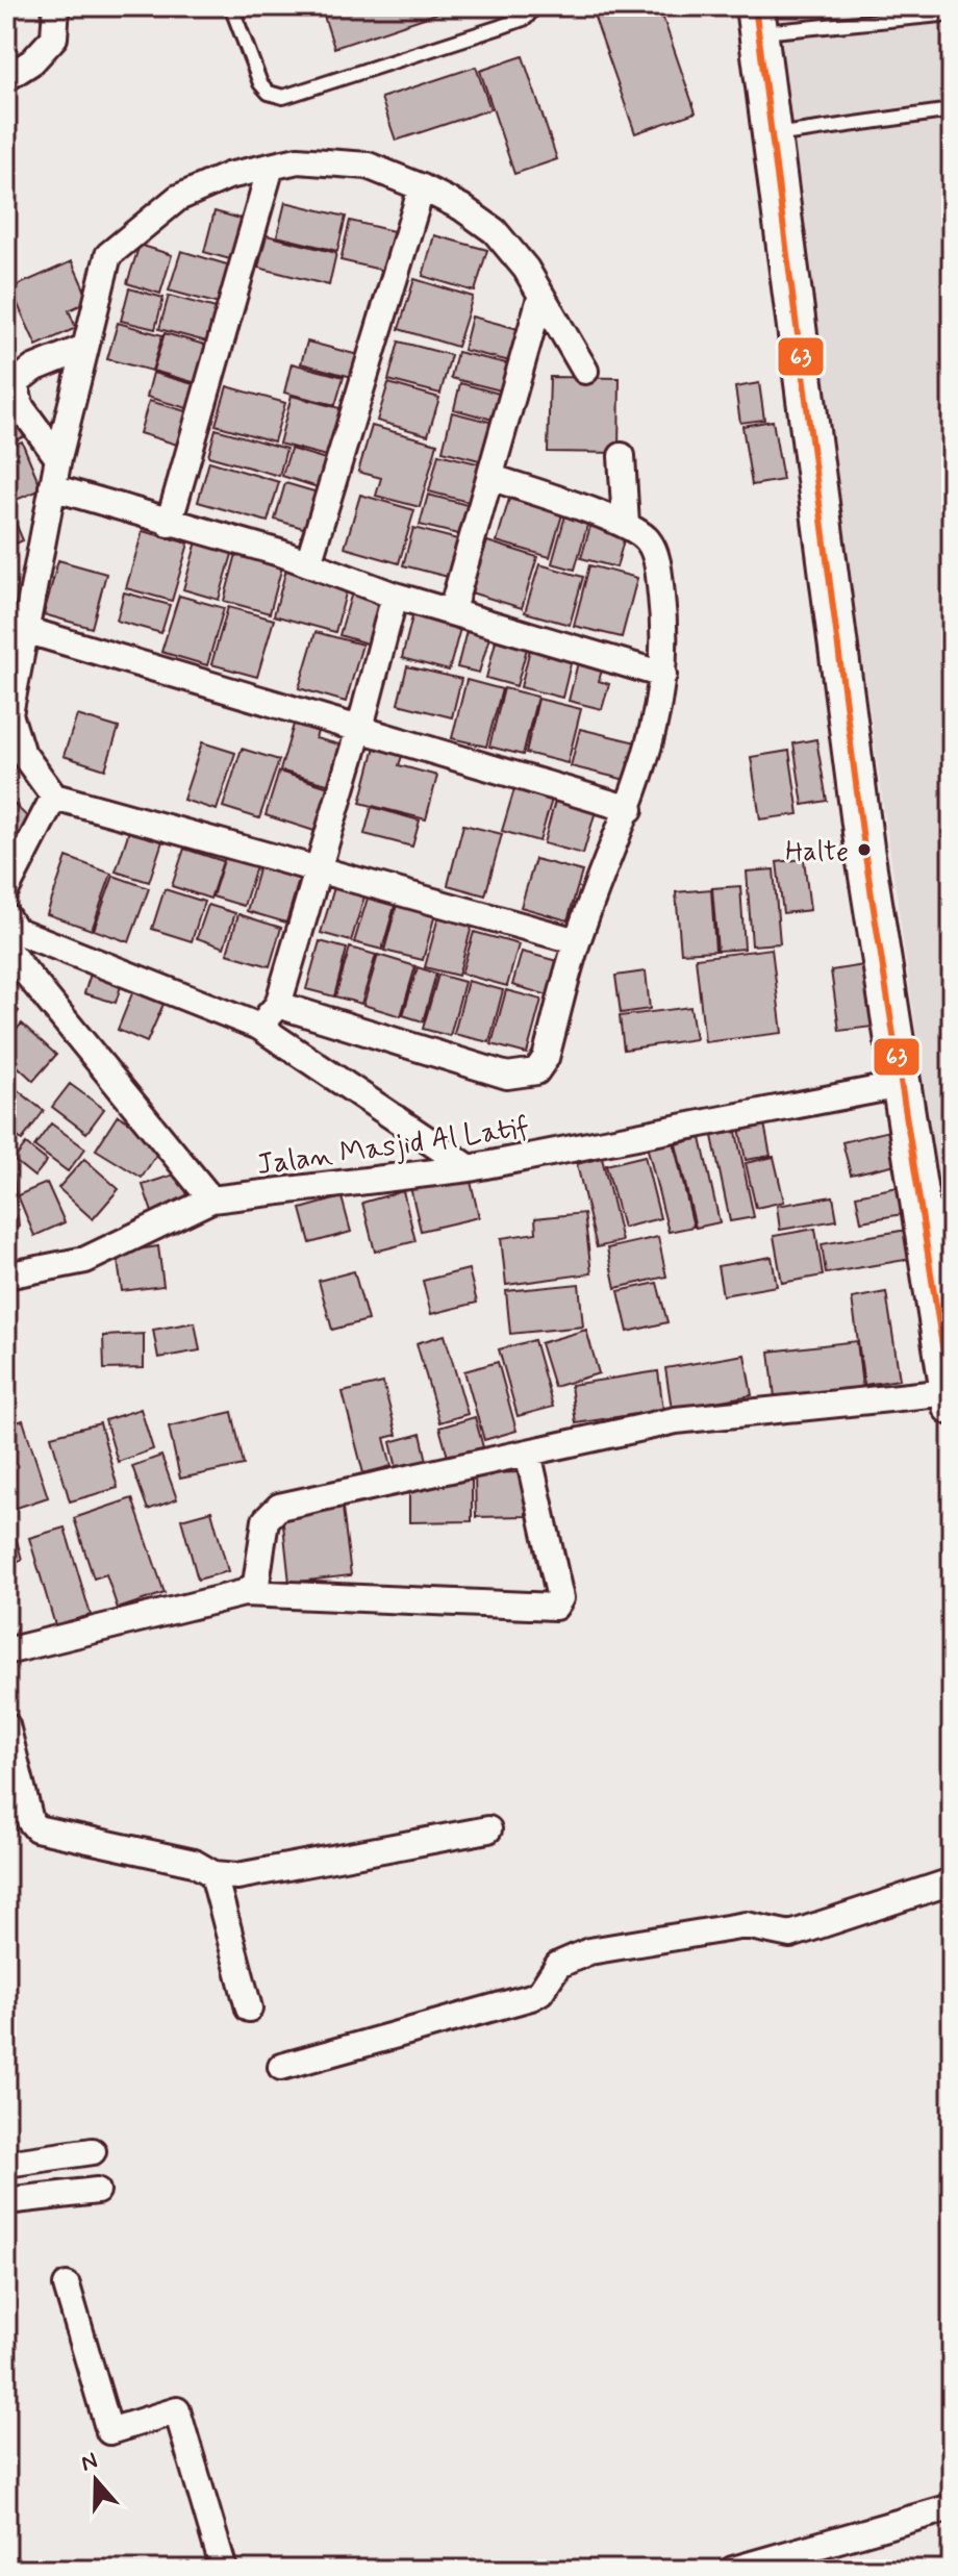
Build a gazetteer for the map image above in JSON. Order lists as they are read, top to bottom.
{
  "streets": {
    "street": ["Jalan Masjid Al Latif"]
  },
  "places": ["Halte"],
  "lines": ["transit line 63"],
  "north": "top"
}
